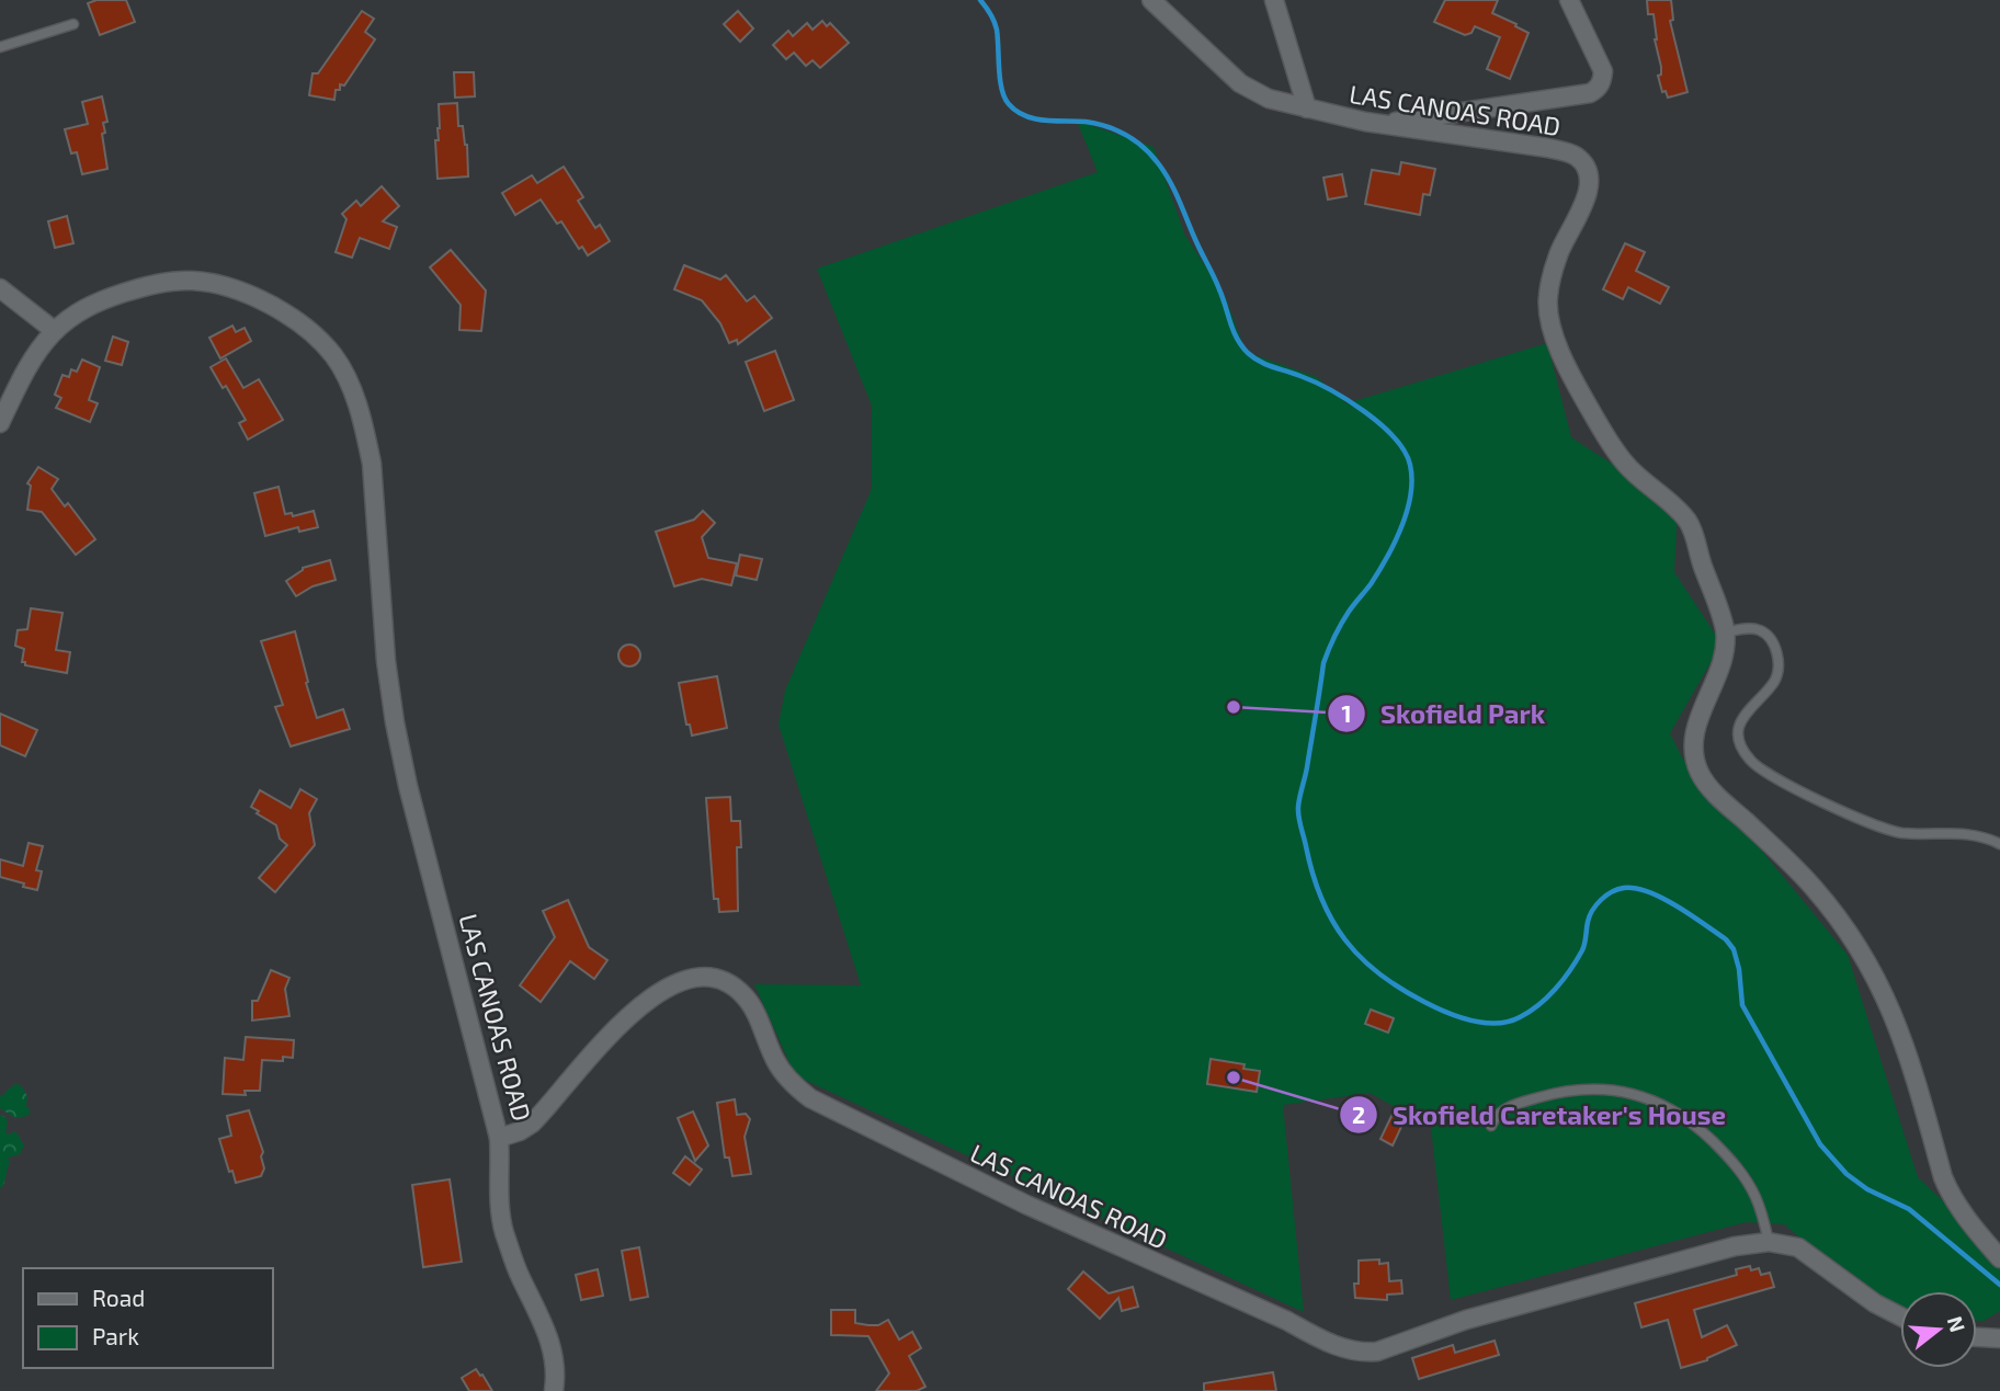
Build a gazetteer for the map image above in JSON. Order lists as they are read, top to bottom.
{
  "streets": {
    "street": ["LAS CANOAS ROAD"]
  },
  "places": ["Skofield Park", "Skofield Caretaker's House"],
  "legend": ["Road", "Park"],
  "north": "right"
}
